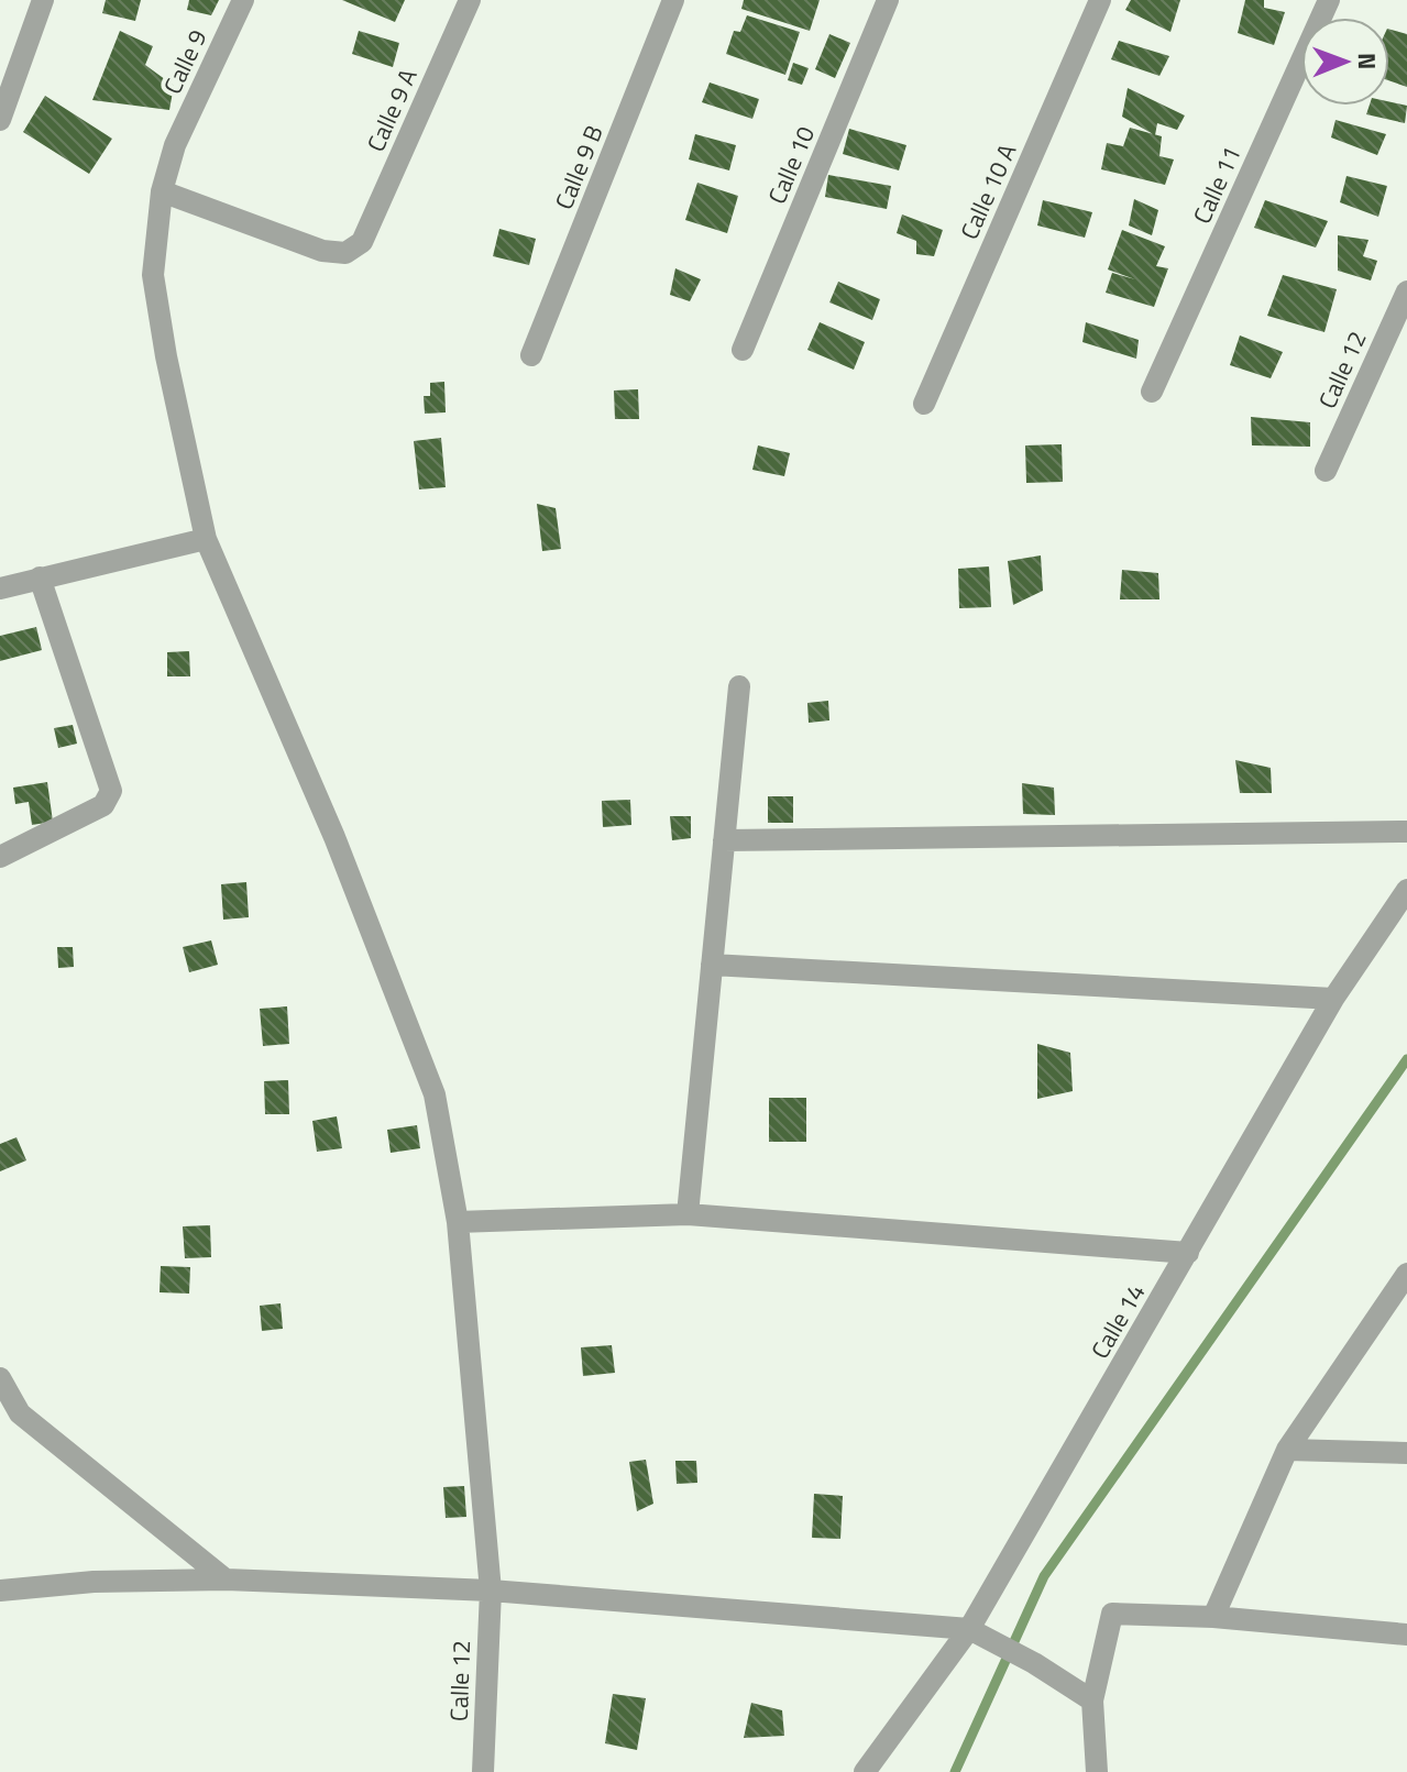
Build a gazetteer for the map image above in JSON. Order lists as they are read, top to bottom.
{
  "streets": {
    "street": [
      "Calle 9",
      "Calle 9 A",
      "Calle 10",
      "Calle 9 B",
      "Calle 11",
      "Calle 10 A",
      "Calle 12",
      "Calle 14"
    ]
  },
  "crossings": [
    ["Calle 9", "Calle 9 A"],
    ["Calle 9", "Calle 12"]
  ],
  "north": "right"
}
